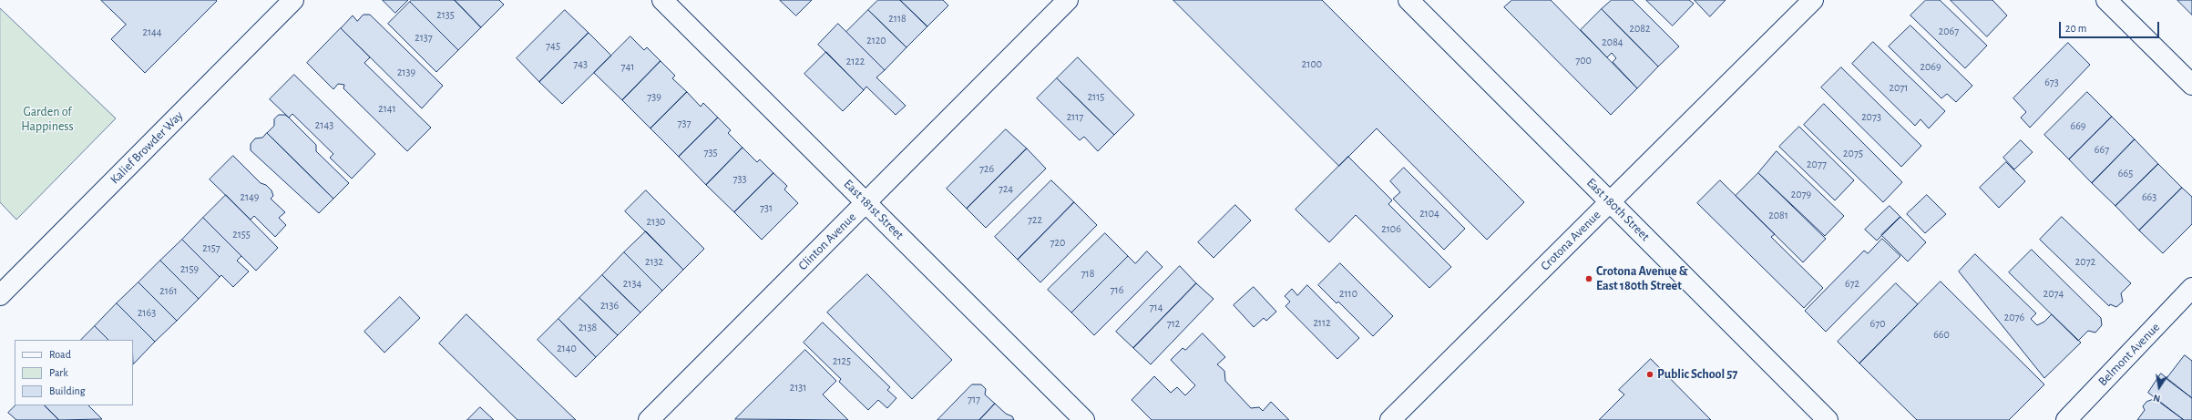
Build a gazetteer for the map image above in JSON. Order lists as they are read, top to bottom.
{
  "streets": {
    "street": [
      "Kalief Browder Way",
      "East 181st Street",
      "East 180th Street",
      "Crotona Avenue",
      "Clinton Avenue",
      "Belmont Avenue"
    ]
  },
  "crossings": [
    ["East 181st Street", "Clinton Avenue"],
    ["East 180th Street", "Crotona Avenue"]
  ],
  "parks": ["Garden of Happiness"],
  "places": ["Crotona Avenue & East 180th Street", "Public School 57"],
  "house_numbers": [
    "2135",
    "2118",
    "2082",
    "2067",
    "2144",
    "2137",
    "2120",
    "2084",
    "745",
    "700",
    "2122",
    "743",
    "2100",
    "741",
    "2069",
    "2139",
    "673",
    "2071",
    "739",
    "2115",
    "2141",
    "2117",
    "2073",
    "737",
    "2143",
    "669",
    "667",
    "735",
    "2075",
    "2077",
    "726",
    "665",
    "733",
    "724",
    "2079",
    "2149",
    "663",
    "731",
    "2104",
    "2081",
    "722",
    "2130",
    "2106",
    "2155",
    "720",
    "2157",
    "2132",
    "2072",
    "2159",
    "718",
    "2134",
    "672",
    "716",
    "2161",
    "2110",
    "2074",
    "2136",
    "714",
    "2163",
    "2076",
    "2112",
    "712",
    "670",
    "2138",
    "660",
    "2140",
    "2125",
    "2131",
    "717"
  ],
  "legend": ["Road", "Park", "Building"],
  "scale_bar": "20 m",
  "north": "bottom"
}
